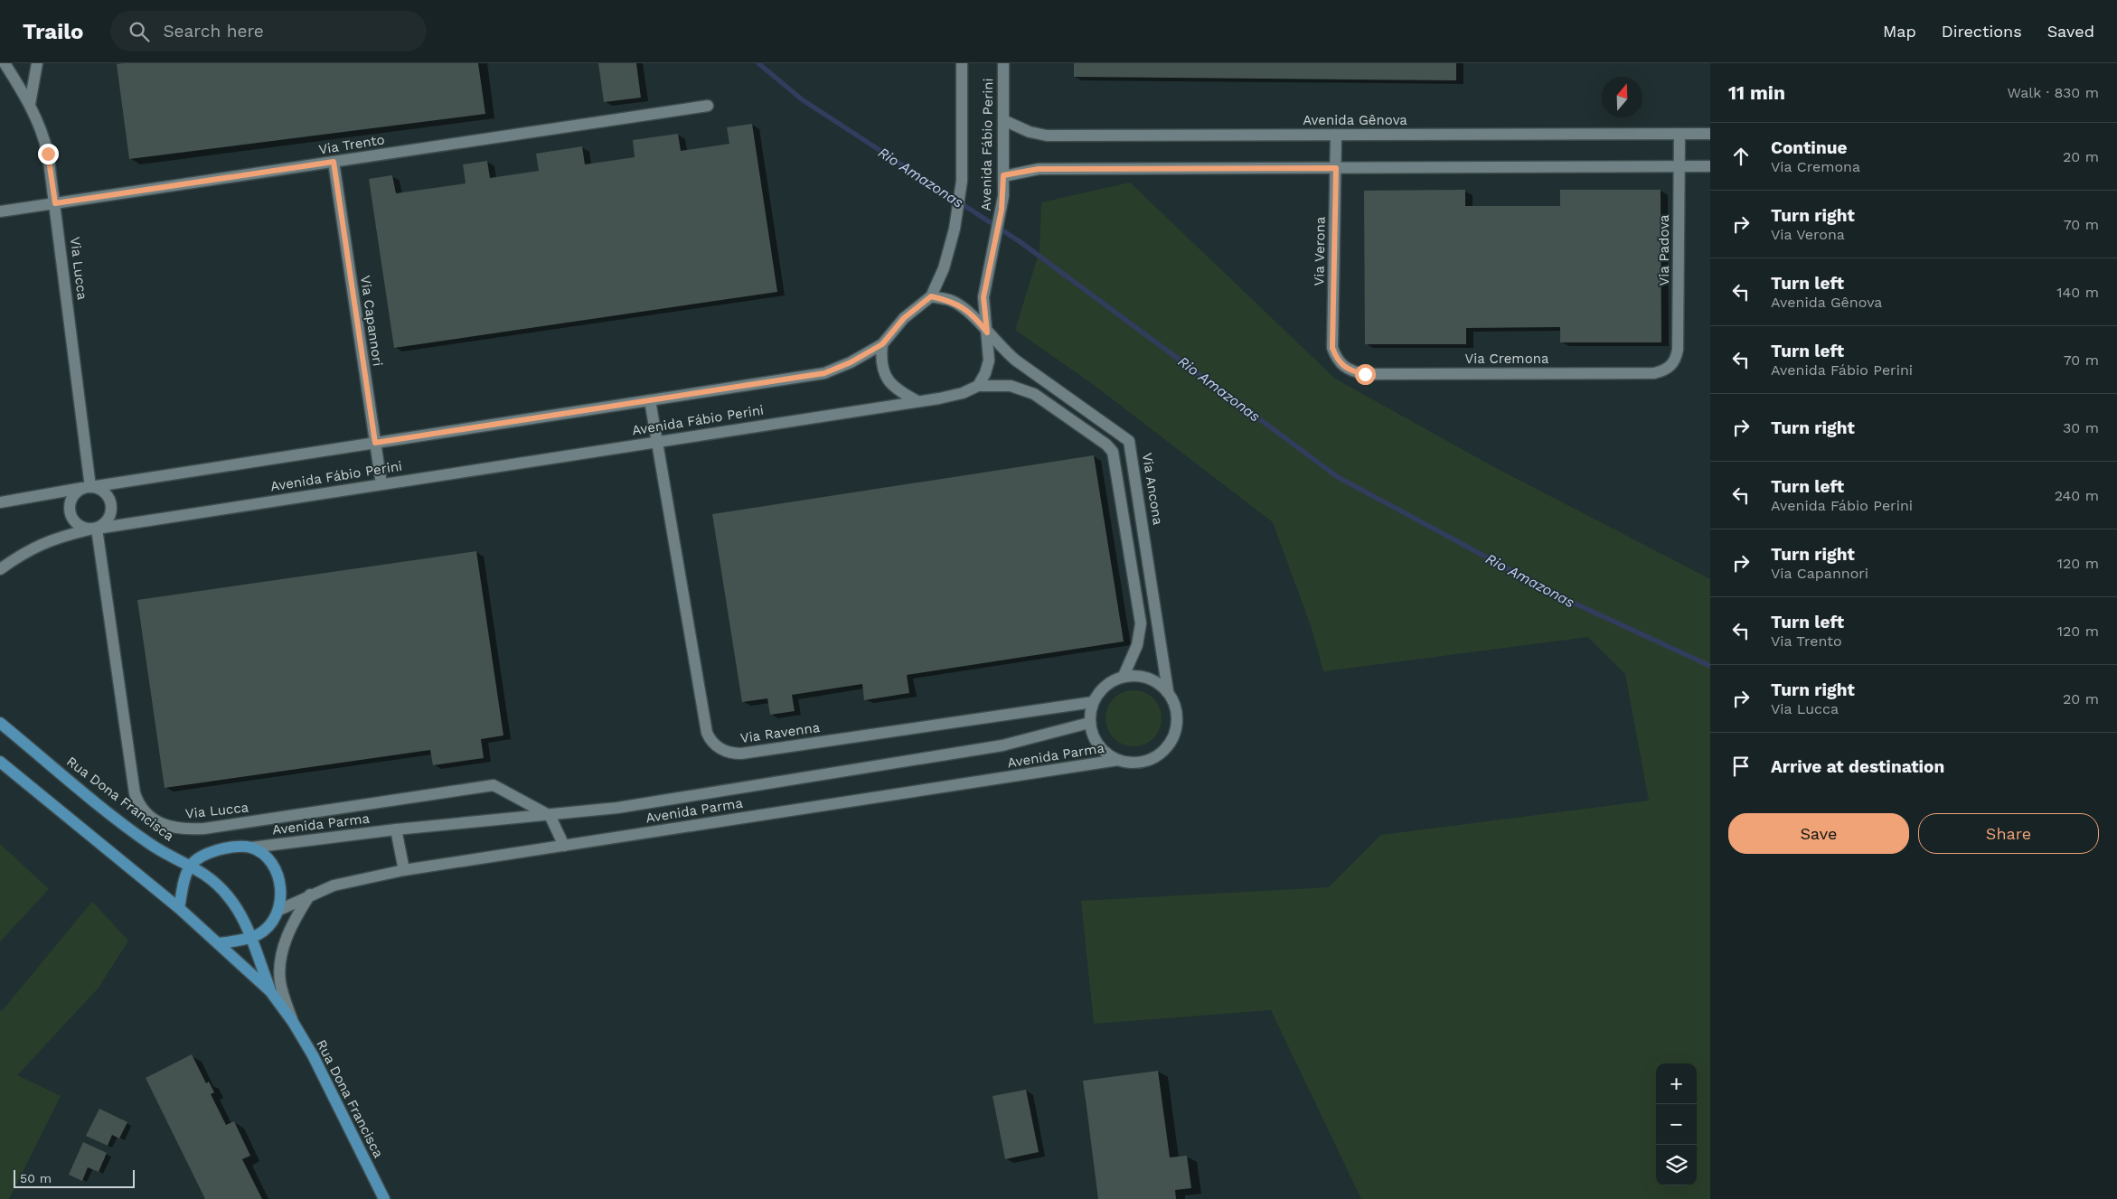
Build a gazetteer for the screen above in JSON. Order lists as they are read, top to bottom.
{
  "streets": {
    "main road": ["Rua Dona Francisca"],
    "street": [
      "Avenida Gênova",
      "Via Trento",
      "Avenida Fábio Perini",
      "Via Padova",
      "Via Verona",
      "Via Lucca",
      "Via Capannori",
      "Via Cremona",
      "Via Ancona",
      "Via Ravenna",
      "Avenida Parma"
    ]
  },
  "crossings": [
    ["Avenida Gênova", "Avenida Fábio Perini"],
    ["Avenida Gênova", "Via Padova"],
    ["Avenida Gênova", "Via Verona"],
    ["Via Trento", "Via Lucca"],
    ["Via Trento", "Via Capannori"],
    ["Avenida Fábio Perini", "Via Lucca"],
    ["Avenida Fábio Perini", "Via Capannori"],
    ["Avenida Fábio Perini", "Via Ancona"],
    ["Avenida Fábio Perini", "Via Ravenna"],
    ["Via Padova", "Via Cremona"],
    ["Via Verona", "Via Cremona"],
    ["Via Lucca", "Avenida Parma"],
    ["Via Ancona", "Via Ravenna"],
    ["Via Ancona", "Avenida Parma"],
    ["Via Ravenna", "Avenida Parma"]
  ],
  "water": ["Rio Amazonas"],
  "scale_bar": "50 m",
  "north": "top",
  "page": {
    "header": "Trailo",
    "search": "Search here",
    "nav": ["Map", "Directions", "Saved"],
    "heading": ["11 min", "Walk · 830 m"],
    "list": [
      ["Continue", "Via Cremona", "20 m"],
      ["Turn right", "Via Verona", "70 m"],
      ["Turn left", "Avenida Gênova", "140 m"],
      ["Turn left", "Avenida Fábio Perini", "70 m"],
      ["Turn right", "30 m"],
      ["Turn left", "Avenida Fábio Perini", "240 m"],
      ["Turn right", "Via Capannori", "120 m"],
      ["Turn left", "Via Trento", "120 m"],
      ["Turn right", "Via Lucca", "20 m"],
      "Arrive at destination"
    ],
    "buttons": ["Save", "Share"],
    "map_buttons": ["+", "−"],
    "scale": "50 m"
  }
}
